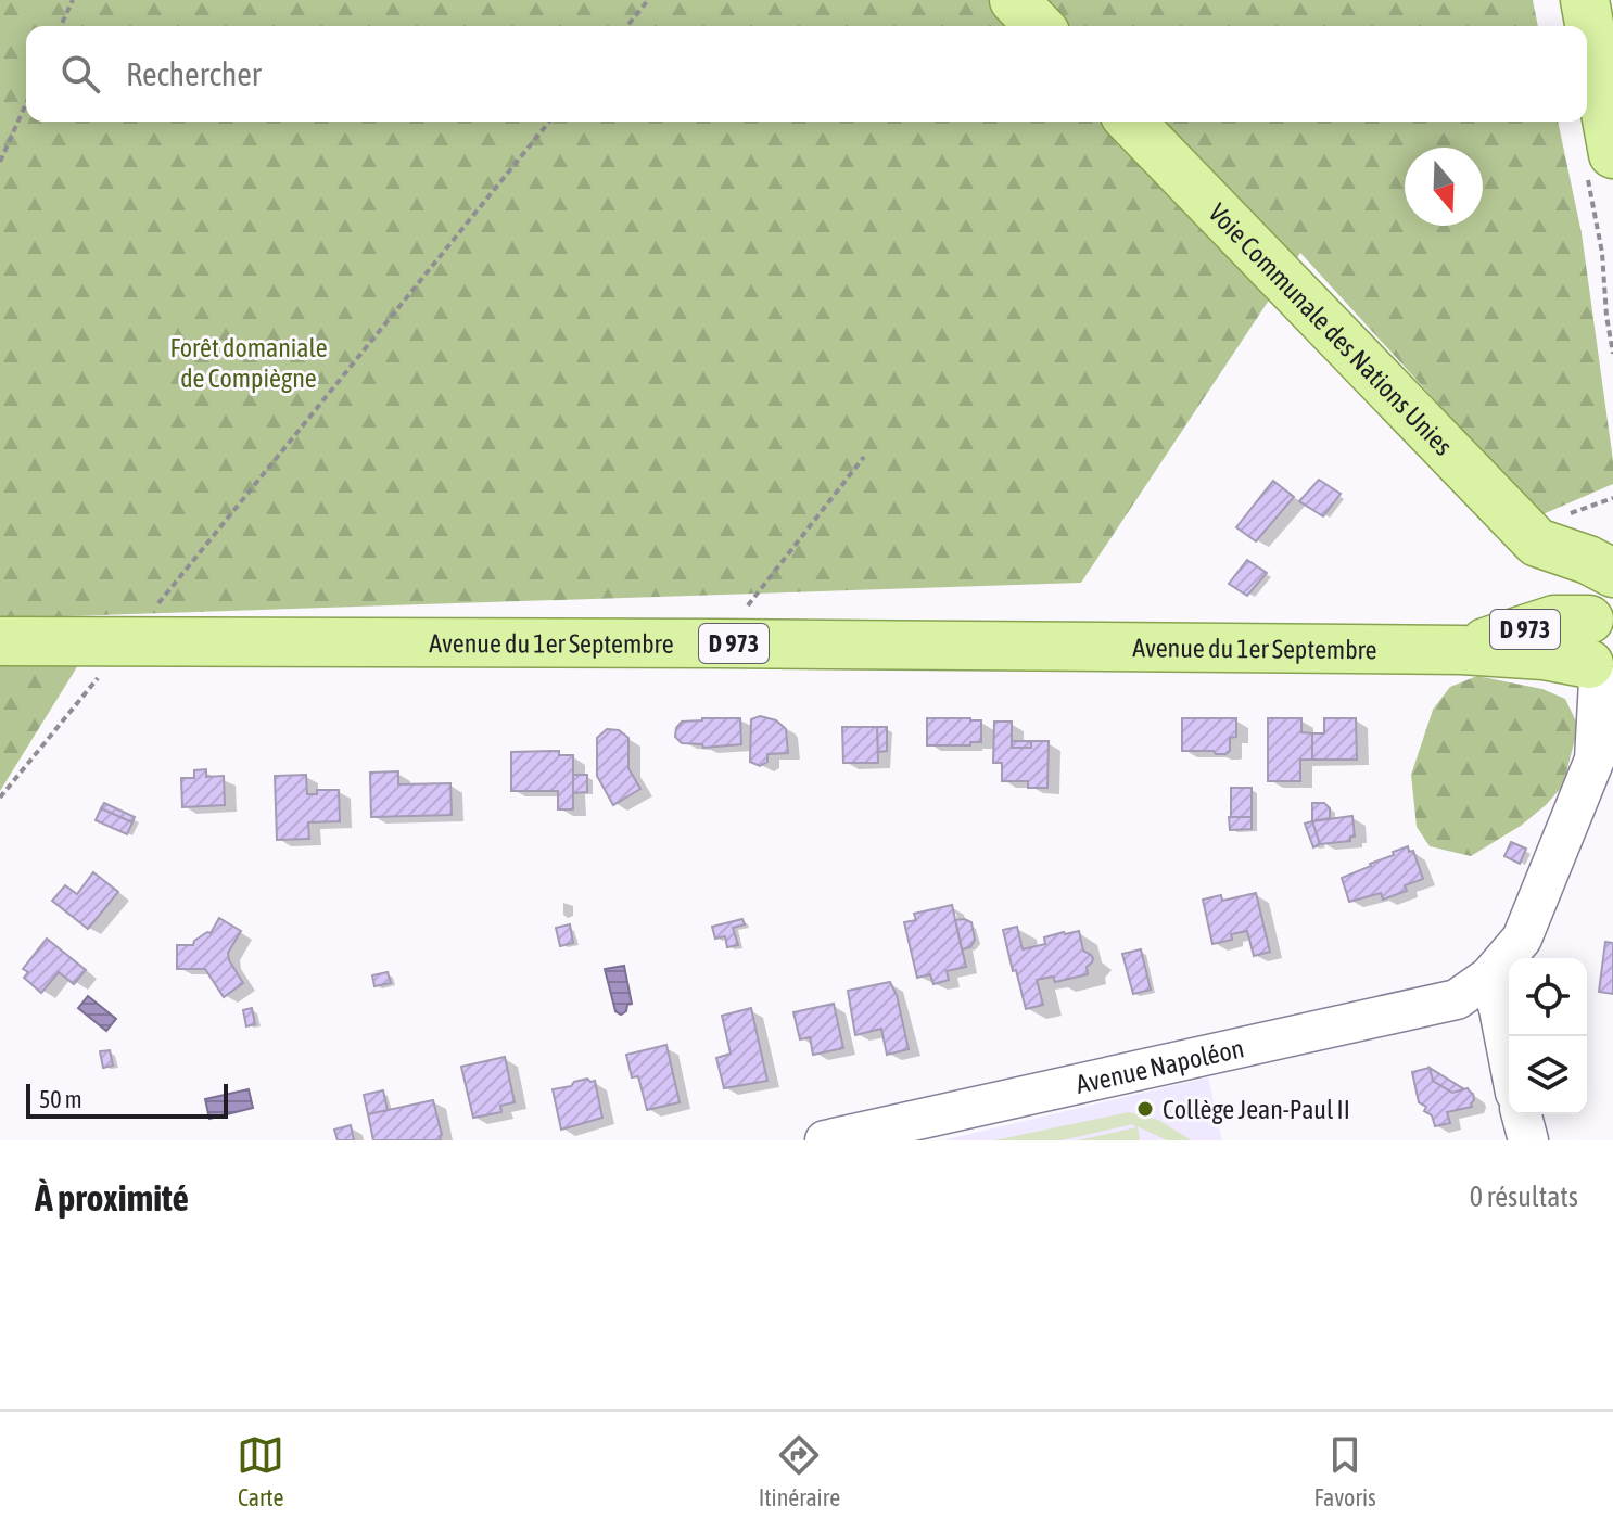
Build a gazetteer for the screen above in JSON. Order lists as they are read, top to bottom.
{
  "streets": {
    "main road": ["Voie Communale des Nations Unies", "D 973", "Avenue du 1er Septembre"],
    "street": ["Avenue Napoléon"]
  },
  "crossings": [
    ["Voie Communale des Nations Unies", "Avenue du 1er Septembre"],
    ["Voie Communale des Nations Unies", "Avenue Napoléon"],
    ["Avenue du 1er Septembre", "Avenue Napoléon"]
  ],
  "parks": ["Forêt domaniale de Compiègne"],
  "places": ["Collège Jean-Paul II"],
  "scale_bar": "50 m",
  "north": "bottom",
  "page": {
    "search": "Rechercher",
    "scale": "50 m",
    "heading": ["À proximité", "0 résultats"],
    "nav": ["Carte", "Itinéraire", "Favoris"]
  }
}
